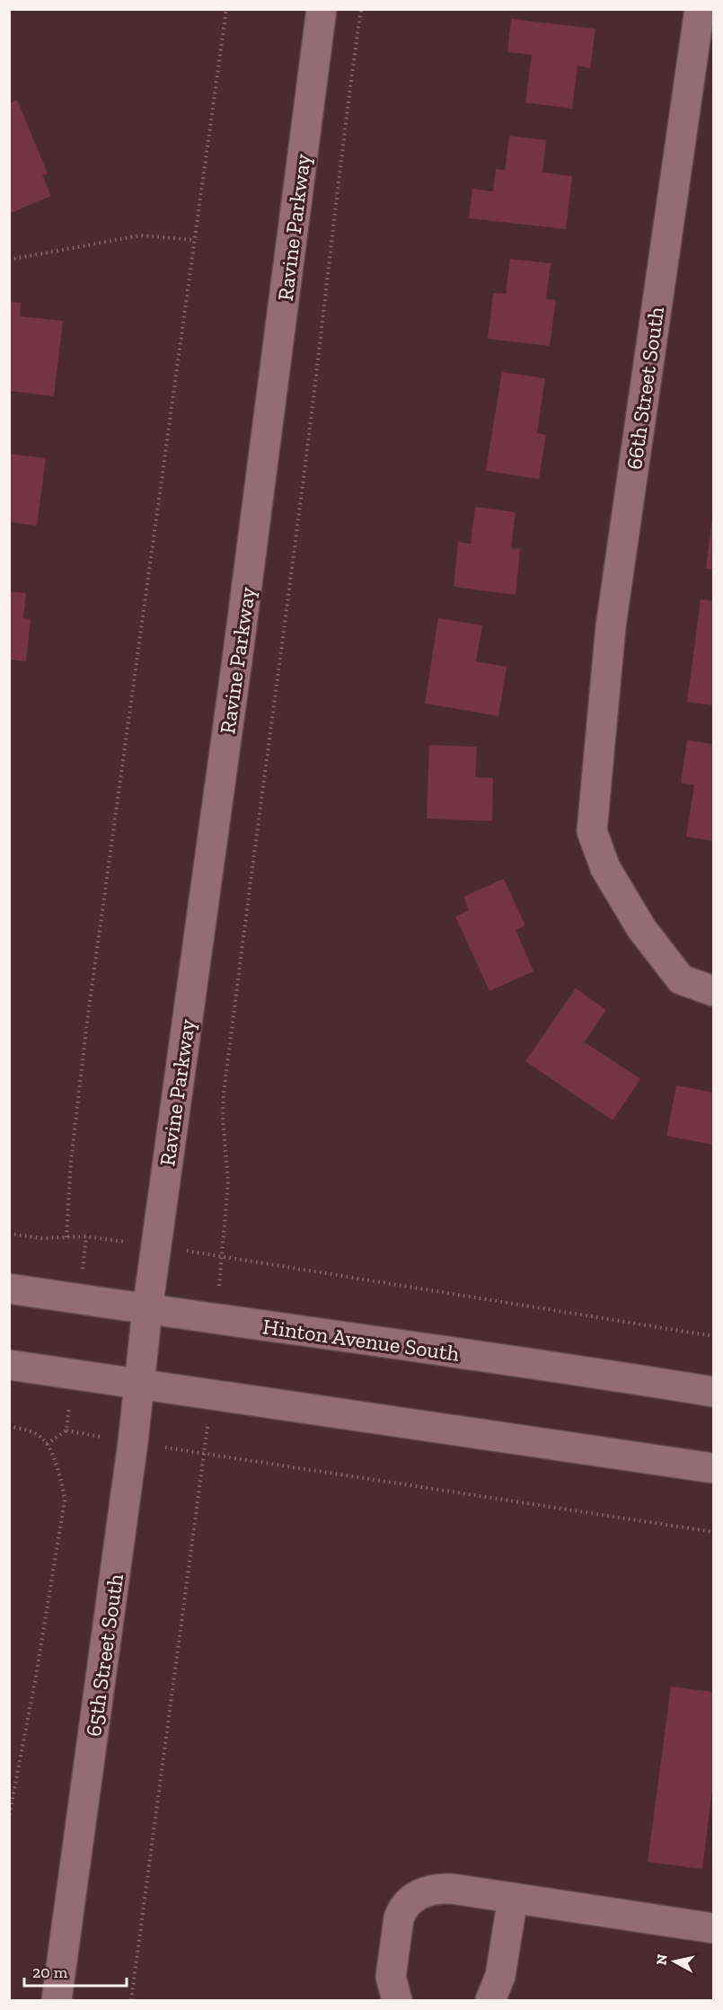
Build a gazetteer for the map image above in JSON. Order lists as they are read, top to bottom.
{
  "streets": {
    "street": [
      "Ravine Parkway",
      "66th Street South",
      "Hinton Avenue South",
      "65th Street South"
    ]
  },
  "crossings": [
    ["Ravine Parkway", "Hinton Avenue South"],
    ["Ravine Parkway", "65th Street South"],
    ["Hinton Avenue South", "65th Street South"]
  ],
  "scale_bar": "20 m",
  "north": "left"
}
